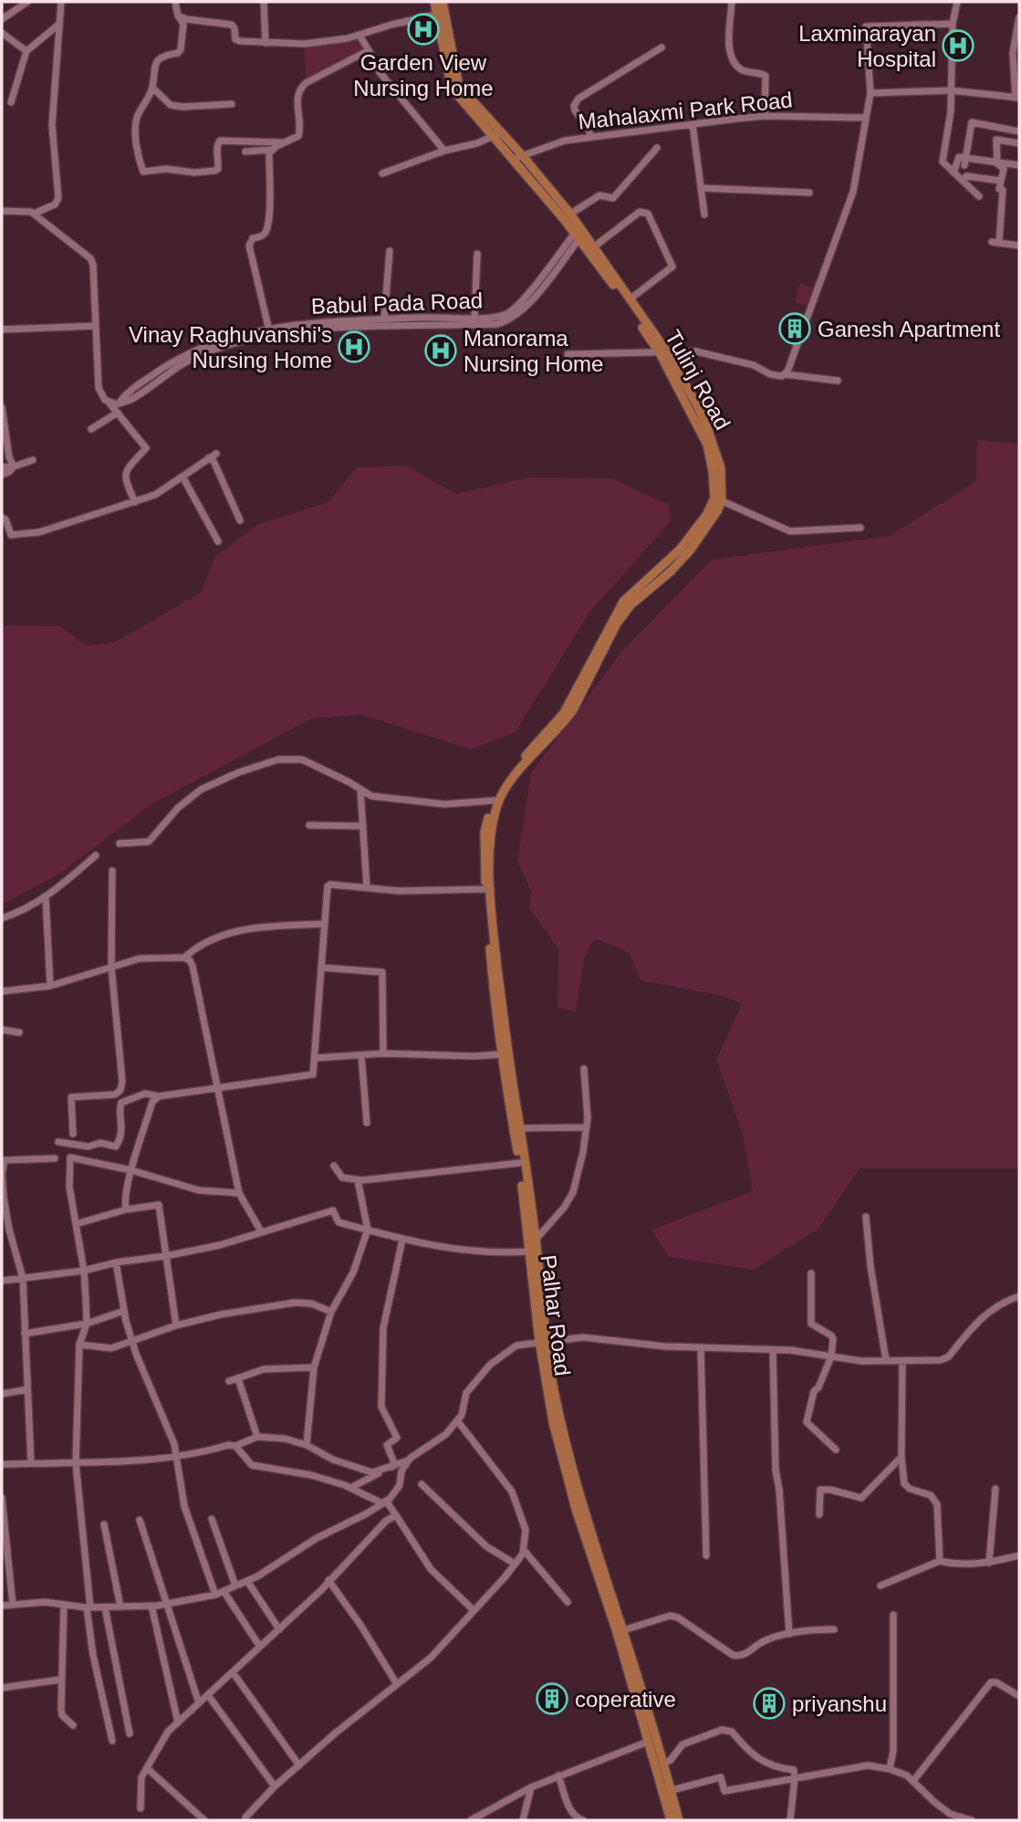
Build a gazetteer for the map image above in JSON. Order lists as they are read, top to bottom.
{
  "streets": {
    "main road": ["Tulinj Road", "Palhar Road"],
    "street": ["Mahalaxmi Park Road", "Babul Pada Road"]
  },
  "crossings": [
    ["Mahalaxmi Park Road", "Tulinj Road"],
    ["Babul Pada Road", "Tulinj Road"]
  ],
  "places": {
    "hospital": [
      "Garden View Nursing Home",
      "Laxminarayan Hospital",
      "Vinay Raghuvanshi's Nursing Home",
      "Manorama Nursing Home"
    ],
    "building": ["Ganesh Apartment", "coperative", "priyanshu"]
  }
}
